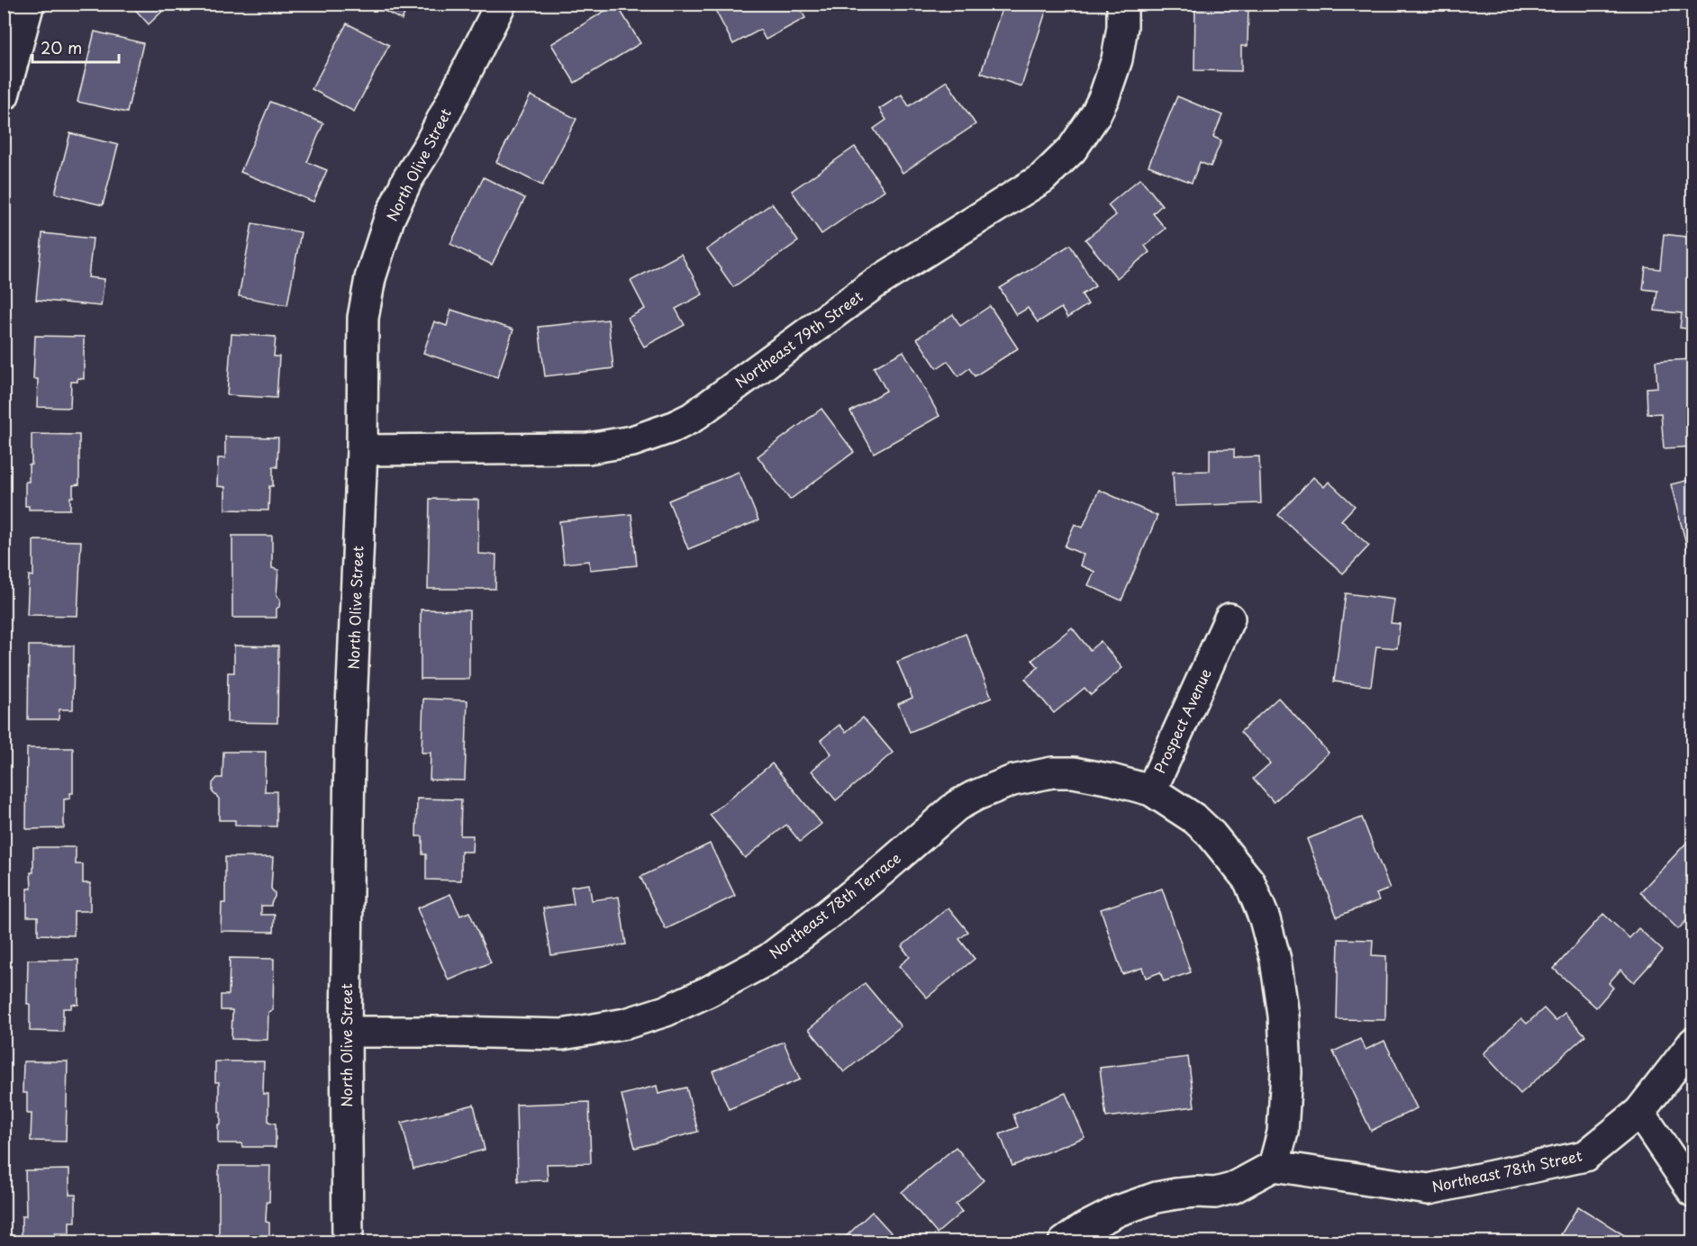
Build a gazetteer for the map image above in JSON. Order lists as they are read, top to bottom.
{
  "streets": {
    "street": [
      "North Olive Street",
      "Northeast 79th Street",
      "Prospect Avenue",
      "Northeast 78th Terrace",
      "Northeast 78th Street"
    ]
  },
  "crossings": [
    ["North Olive Street", "Northeast 79th Street"],
    ["North Olive Street", "Northeast 78th Terrace"],
    ["Prospect Avenue", "Northeast 78th Terrace"],
    ["Prospect Avenue", "Northeast 78th Street"]
  ],
  "scale_bar": "20 m"
}
